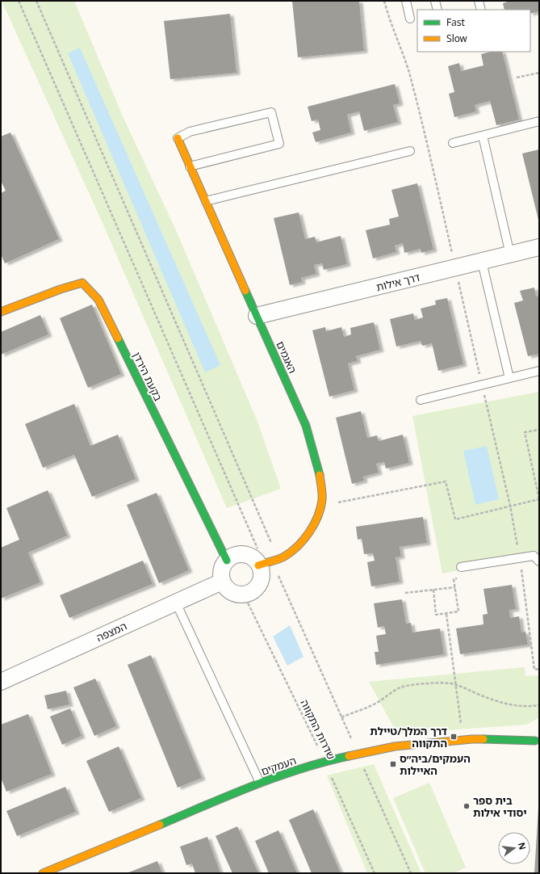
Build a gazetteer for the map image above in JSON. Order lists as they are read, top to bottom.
{
  "streets": {
    "street": [
      "דרך אילות",
      "האגמים",
      "בקעת הירדן",
      "המצפה",
      "העמקים"
    ],
    "path": ["שדרות התקווה"]
  },
  "crossings": [
    ["דרך אילות", "האגמים"],
    ["האגמים", "בקעת הירדן"],
    ["האגמים", "המצפה"],
    ["האגמים", "שדרות התקווה"],
    ["בקעת הירדן", "המצפה"],
    ["בקעת הירדן", "שדרות התקווה"],
    ["המצפה", "שדרות התקווה"],
    ["שדרות התקווה", "העמקים"]
  ],
  "places": {
    "transit": ["דרך המלך/טיילת התקווה", "העמקים/ביה״ס האיילות"],
    "other": ["בית ספר יסודי אילות"]
  },
  "legend": ["Fast", "Slow"],
  "north": "right"
}
